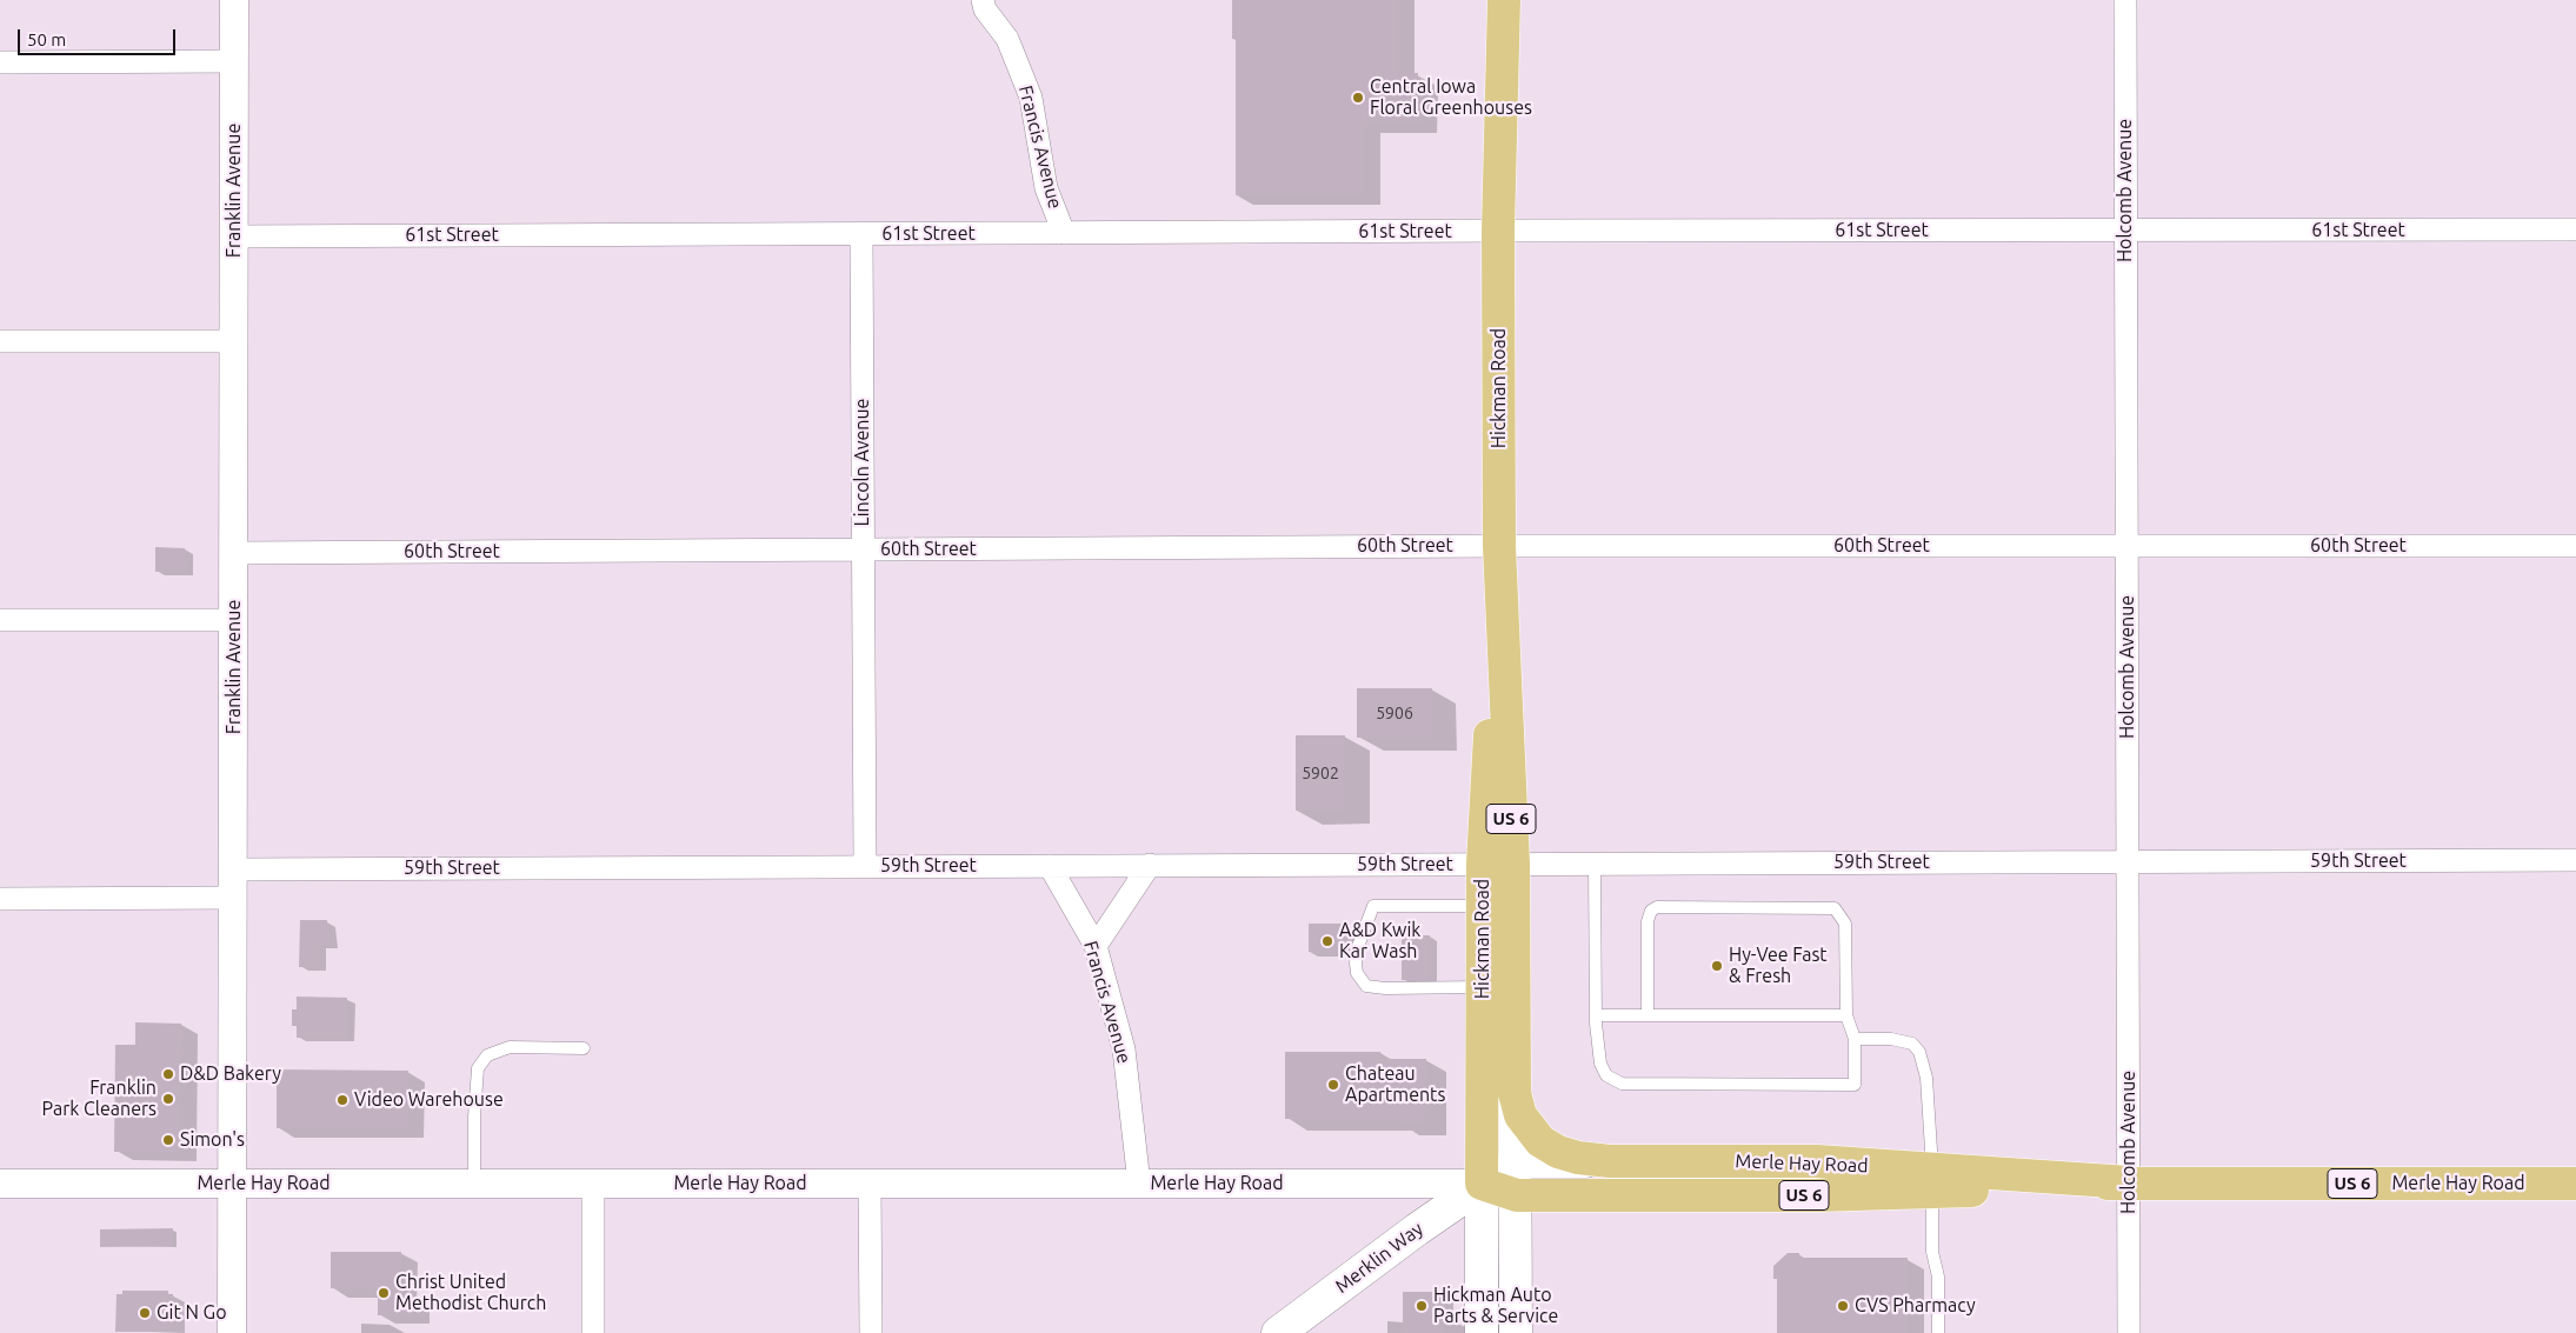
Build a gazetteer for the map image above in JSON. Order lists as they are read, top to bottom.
{
  "streets": {
    "main road": [
      "Hickman Road",
      "US 6",
      "Merle Hay Road",
      "Merklin Way"
    ],
    "street": [
      "Francis Avenue",
      "Franklin Avenue",
      "Holcomb Avenue",
      "61st Street",
      "Lincoln Avenue",
      "60th Street",
      "59th Street"
    ]
  },
  "crossings": [
    ["Francis Avenue", "61st Street"],
    ["Francis Avenue", "59th Street"],
    ["Francis Avenue", "Merle Hay Road"],
    ["Franklin Avenue", "61st Street"],
    ["Franklin Avenue", "60th Street"],
    ["Franklin Avenue", "59th Street"],
    ["Franklin Avenue", "Merle Hay Road"],
    ["Holcomb Avenue", "61st Street"],
    ["Holcomb Avenue", "60th Street"],
    ["Holcomb Avenue", "59th Street"],
    ["Holcomb Avenue", "Merle Hay Road"],
    ["61st Street", "Hickman Road"],
    ["61st Street", "Lincoln Avenue"],
    ["Hickman Road", "60th Street"],
    ["Hickman Road", "US 6"],
    ["Hickman Road", "59th Street"],
    ["Hickman Road", "Merle Hay Road"],
    ["Hickman Road", "Merklin Way"],
    ["Lincoln Avenue", "60th Street"],
    ["Lincoln Avenue", "59th Street"],
    ["US 6", "Merle Hay Road"],
    ["Merle Hay Road", "Merklin Way"]
  ],
  "places": [
    "Central Iowa Floral Greenhouses",
    "A&D Kwik Kar Wash",
    "Hy-Vee Fast & Fresh",
    "D&D Bakery",
    "Chateau Apartments",
    "Franklin Park Cleaners",
    "Video Warehouse",
    "Simon's",
    "Christ United Methodist Church",
    "Hickman Auto Parts & Service",
    "CVS Pharmacy",
    "Git N Go"
  ],
  "house_numbers": ["5906", "5902"],
  "scale_bar": "50 m"
}
